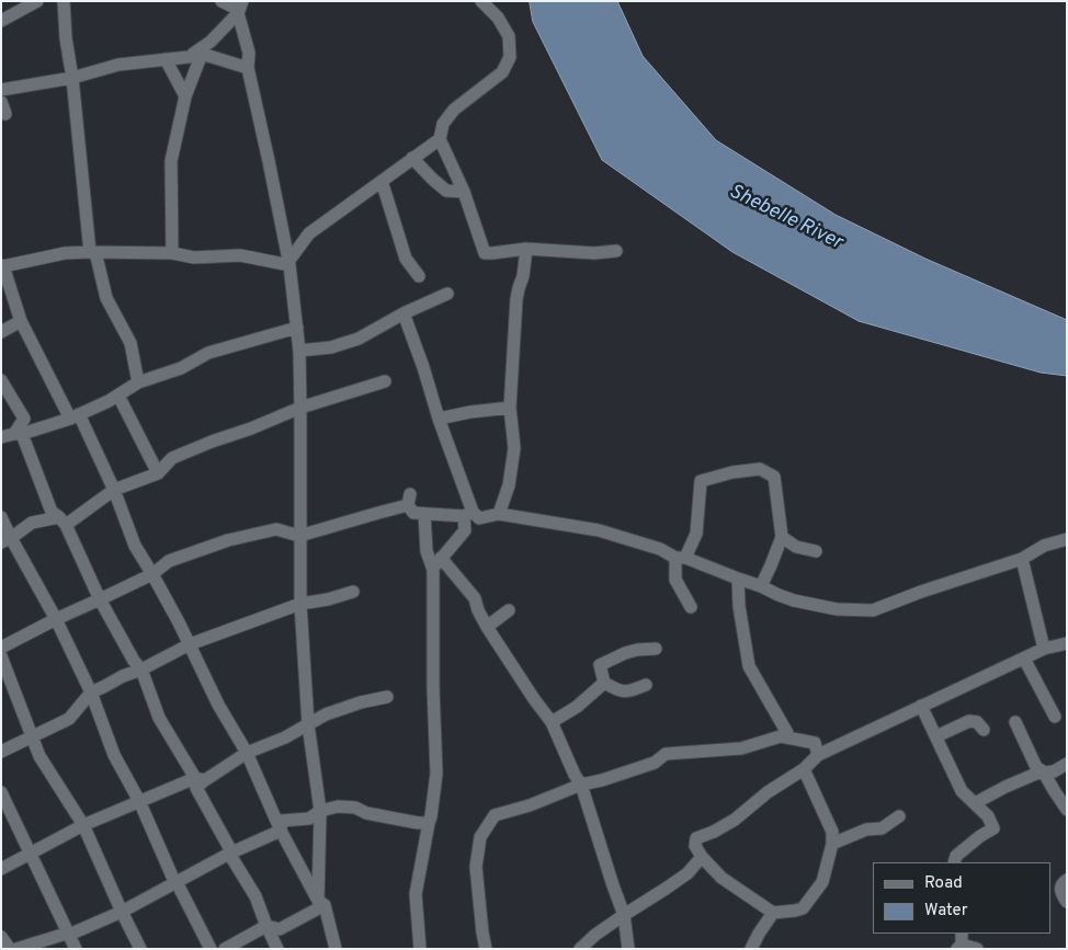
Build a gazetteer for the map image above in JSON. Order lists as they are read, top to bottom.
{
  "water": ["Shebelle River"],
  "legend": ["Road", "Water"]
}
